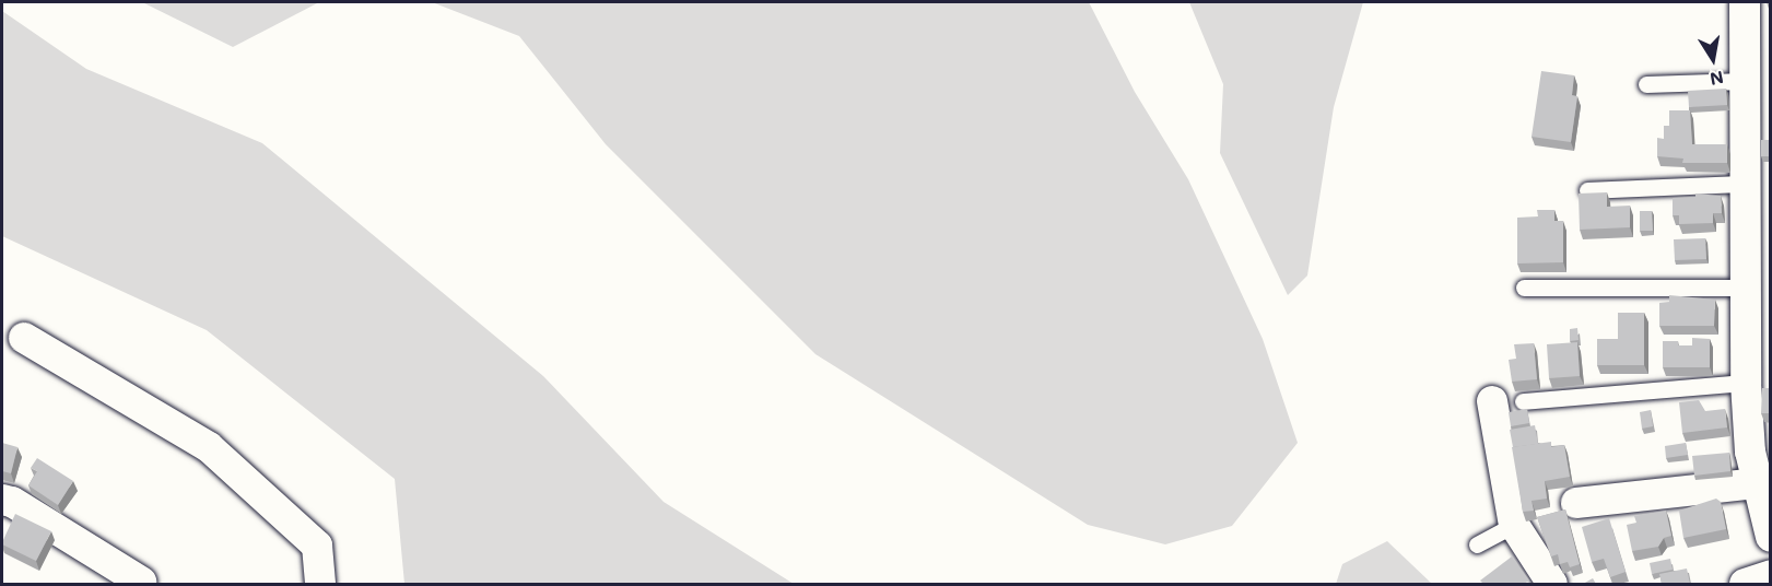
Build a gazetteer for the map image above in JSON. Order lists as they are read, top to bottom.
{
  "north": "bottom"
}
